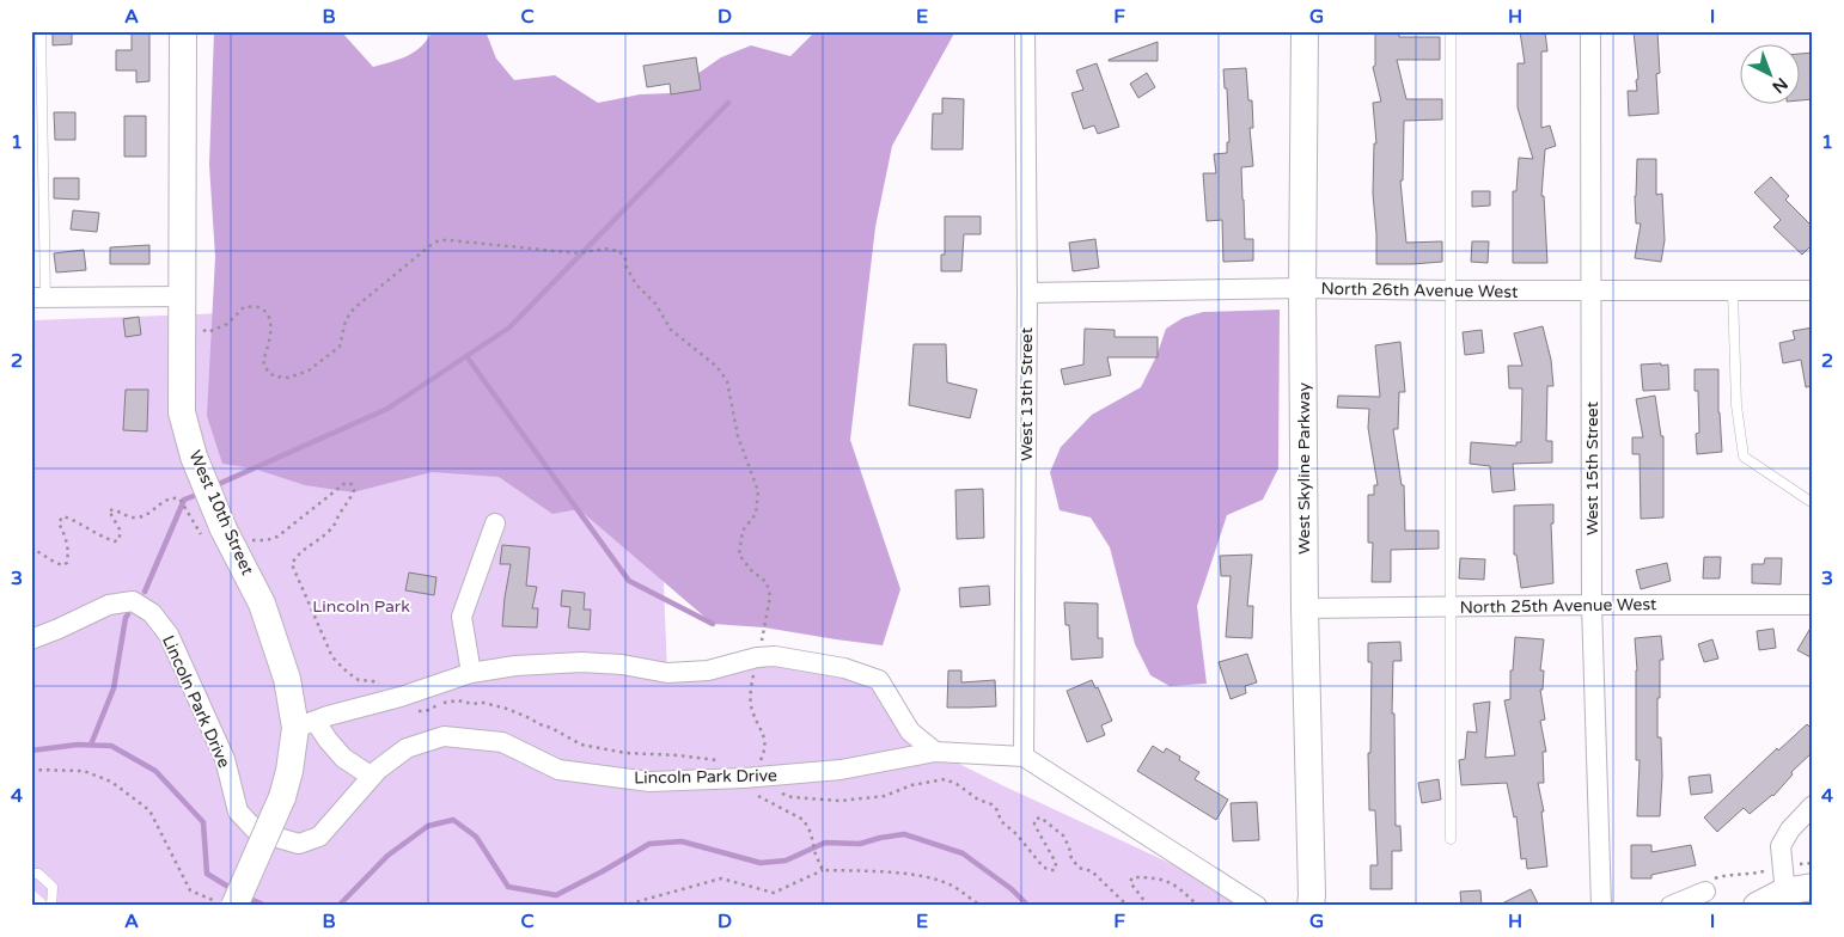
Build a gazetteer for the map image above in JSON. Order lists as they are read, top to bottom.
{
  "streets": {
    "street": [
      "North 26th Avenue West",
      "West 13th Street",
      "West Skyline Parkway",
      "West 15th Street",
      "West 10th Street",
      "North 25th Avenue West",
      "Lincoln Park Drive"
    ]
  },
  "crossings": [
    ["North 26th Avenue West", "West 13th Street"],
    ["North 26th Avenue West", "West Skyline Parkway"],
    ["North 26th Avenue West", "West 15th Street"],
    ["West 13th Street", "Lincoln Park Drive"],
    ["West Skyline Parkway", "North 25th Avenue West"],
    ["West 15th Street", "North 25th Avenue West"]
  ],
  "parks": ["Lincoln Park"],
  "north": "bottom right",
  "grid": {
    "columns": [
      "A",
      "B",
      "C",
      "D",
      "E",
      "F",
      "G",
      "H",
      "I"
    ],
    "rows": [
      "1",
      "2",
      "3",
      "4"
    ]
  }
}
